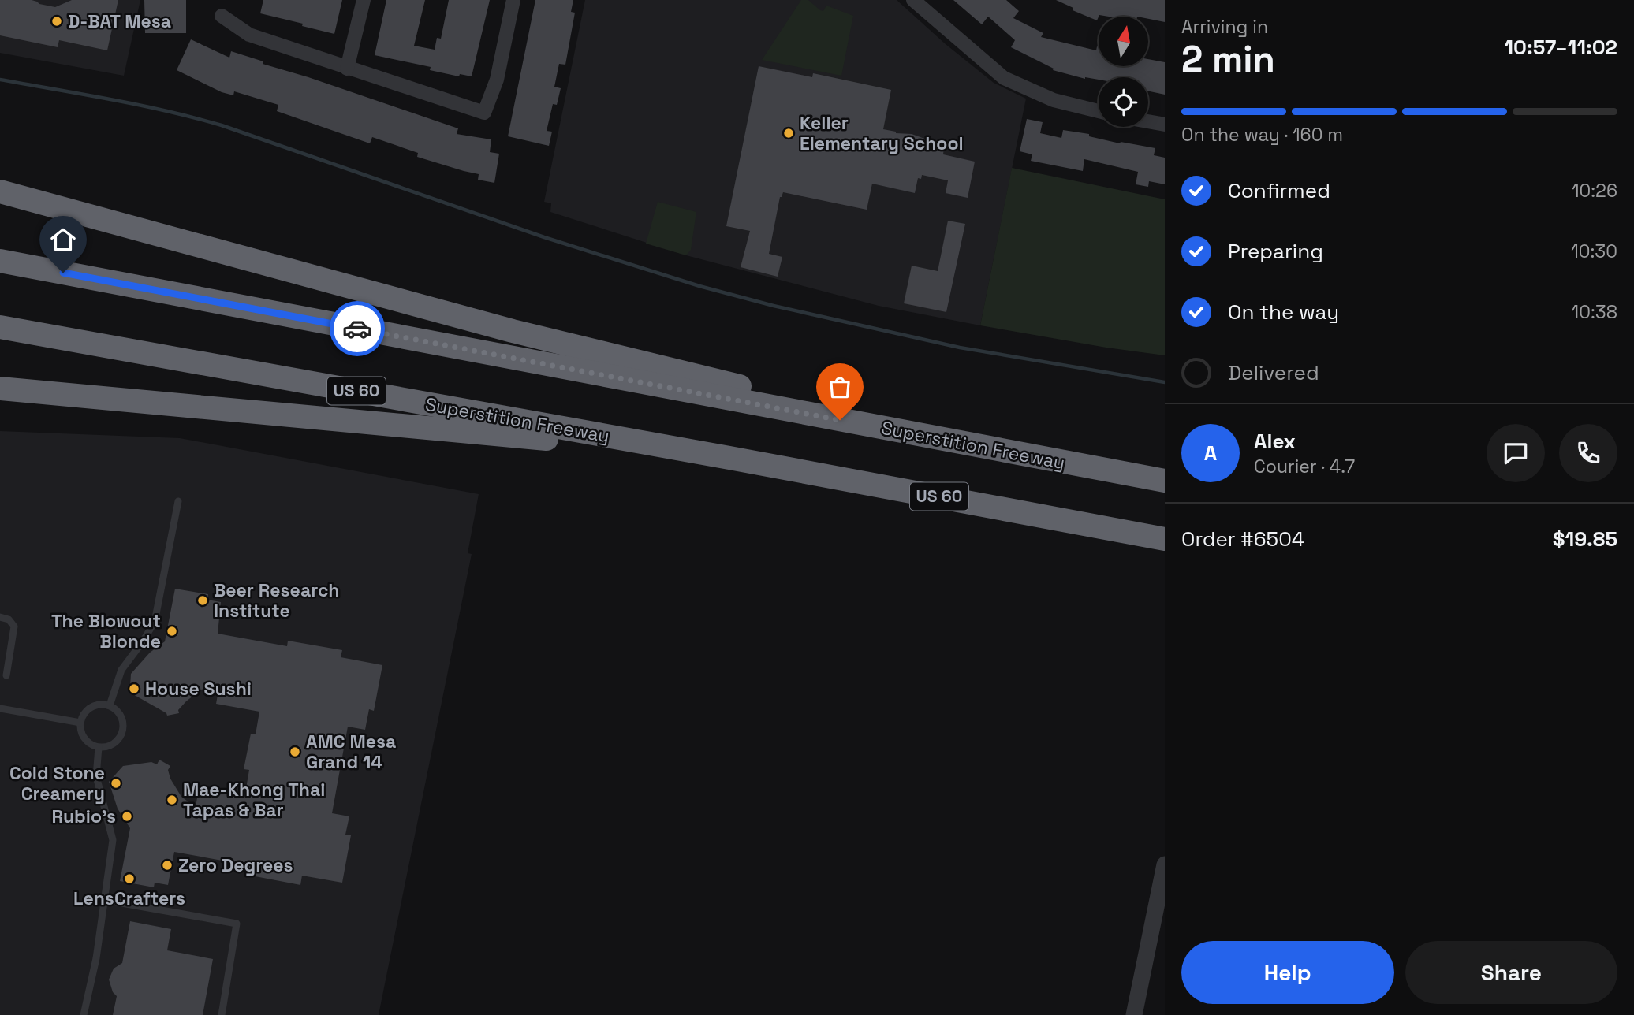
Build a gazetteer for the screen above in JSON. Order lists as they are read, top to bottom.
{
  "streets": {
    "highway": ["US 60", "Superstition Freeway"]
  },
  "places": [
    "D-BAT Mesa",
    "Keller Elementary School",
    "Beer Research Institute",
    "The Blowout Blonde",
    "House Sushi",
    "AMC Mesa Grand 14",
    "Cold Stone Creamery",
    "Mae-Khong Thai Tapas & Bar",
    "Rubio's",
    "Zero Degrees",
    "LensCrafters"
  ],
  "north": "top",
  "page": {
    "heading": ["2 min", "Arriving in", "10:57–11:02"],
    "panel": [
      "Alex",
      "Courier · 4.7",
      "Order #6504",
      "$19.85"
    ],
    "bar": "On the way · 160 m",
    "list": [
      ["Confirmed", "10:26"],
      ["Preparing", "10:30"],
      ["On the way", "10:38"],
      "Delivered"
    ],
    "round": "A",
    "buttons": ["Help", "Share"]
  }
}
